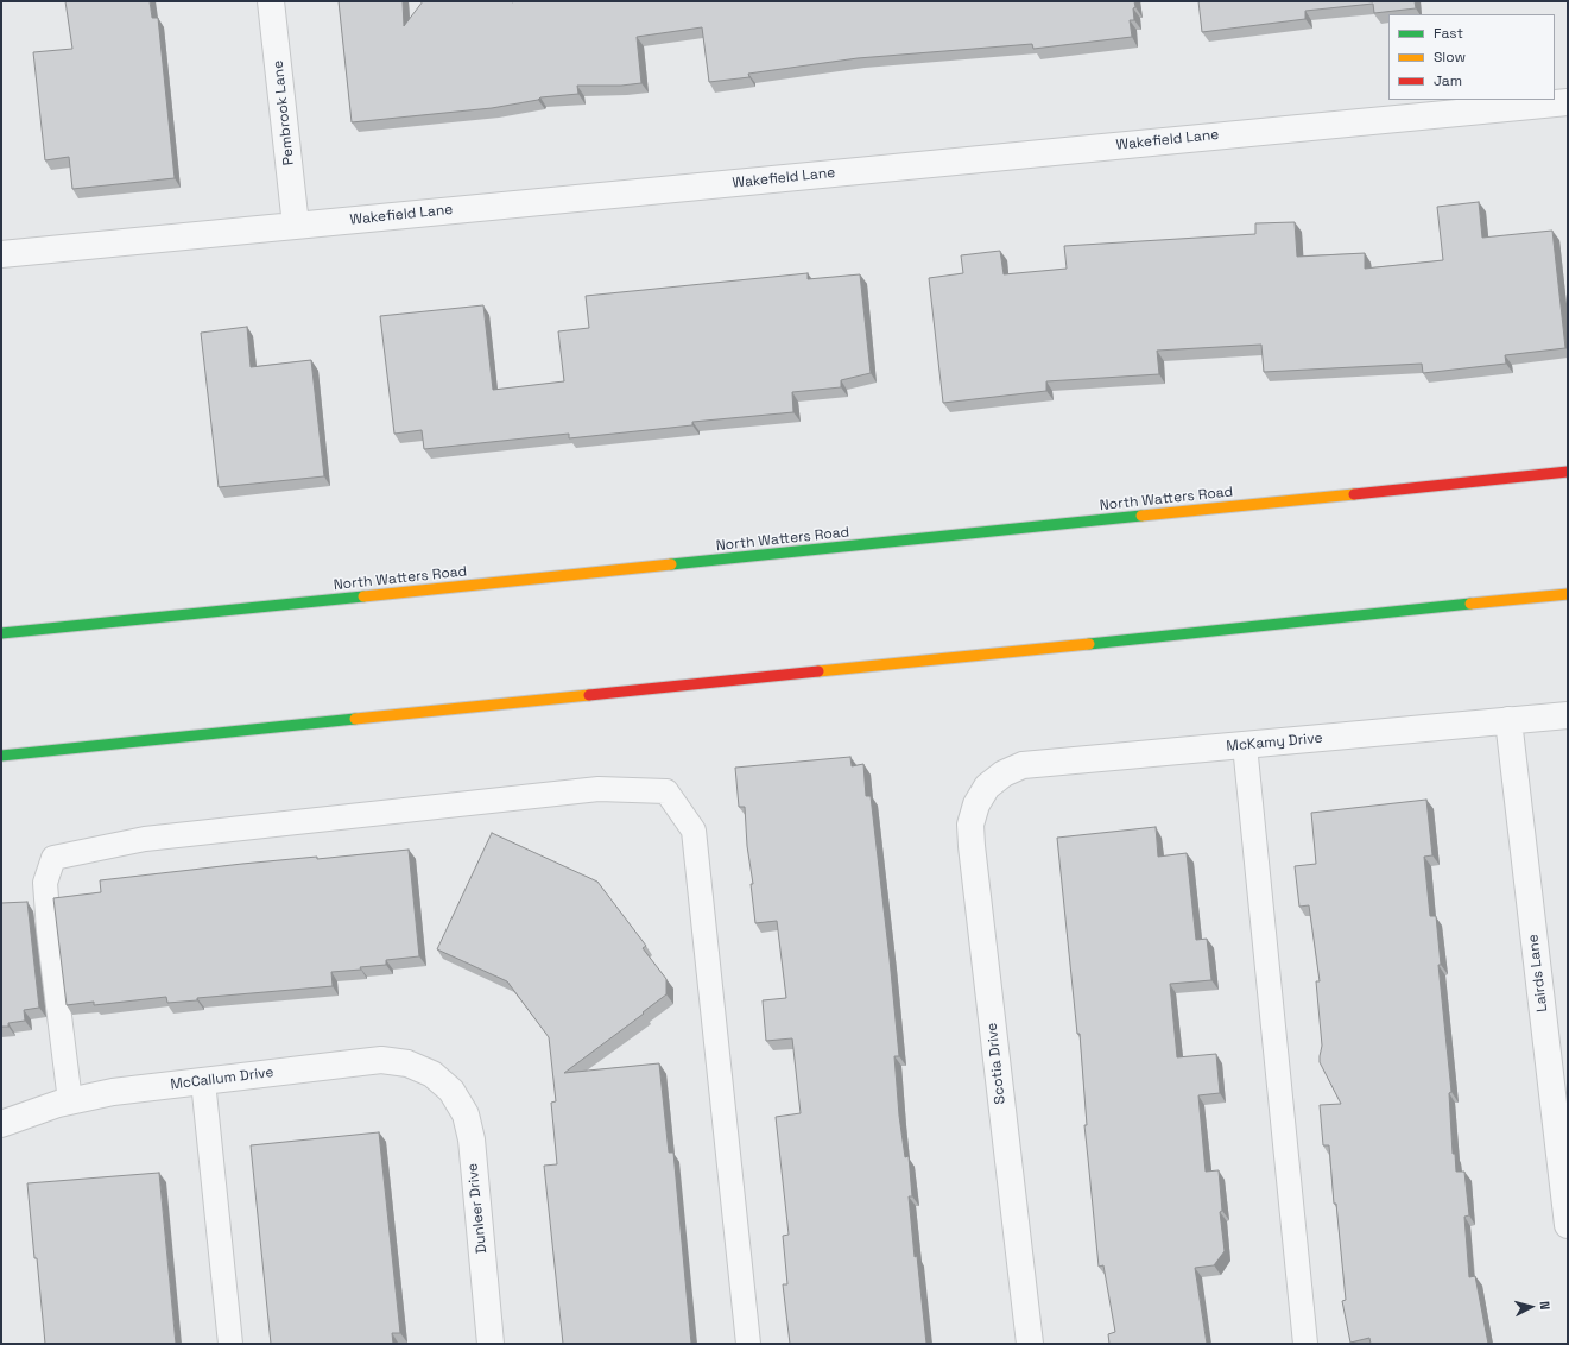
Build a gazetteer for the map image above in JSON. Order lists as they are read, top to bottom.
{
  "streets": {
    "main road": ["North Watters Road"],
    "street": [
      "Pembrook Lane",
      "Wakefield Lane",
      "McKamy Drive",
      "Lairds Lane",
      "Scotia Drive",
      "McCallum Drive",
      "Dunleer Drive"
    ]
  },
  "crossings": [
    ["Pembrook Lane", "Wakefield Lane"],
    ["McKamy Drive", "Lairds Lane"],
    ["McKamy Drive", "Scotia Drive"],
    ["McCallum Drive", "Dunleer Drive"]
  ],
  "legend": ["Fast", "Slow", "Jam"],
  "north": "right"
}
